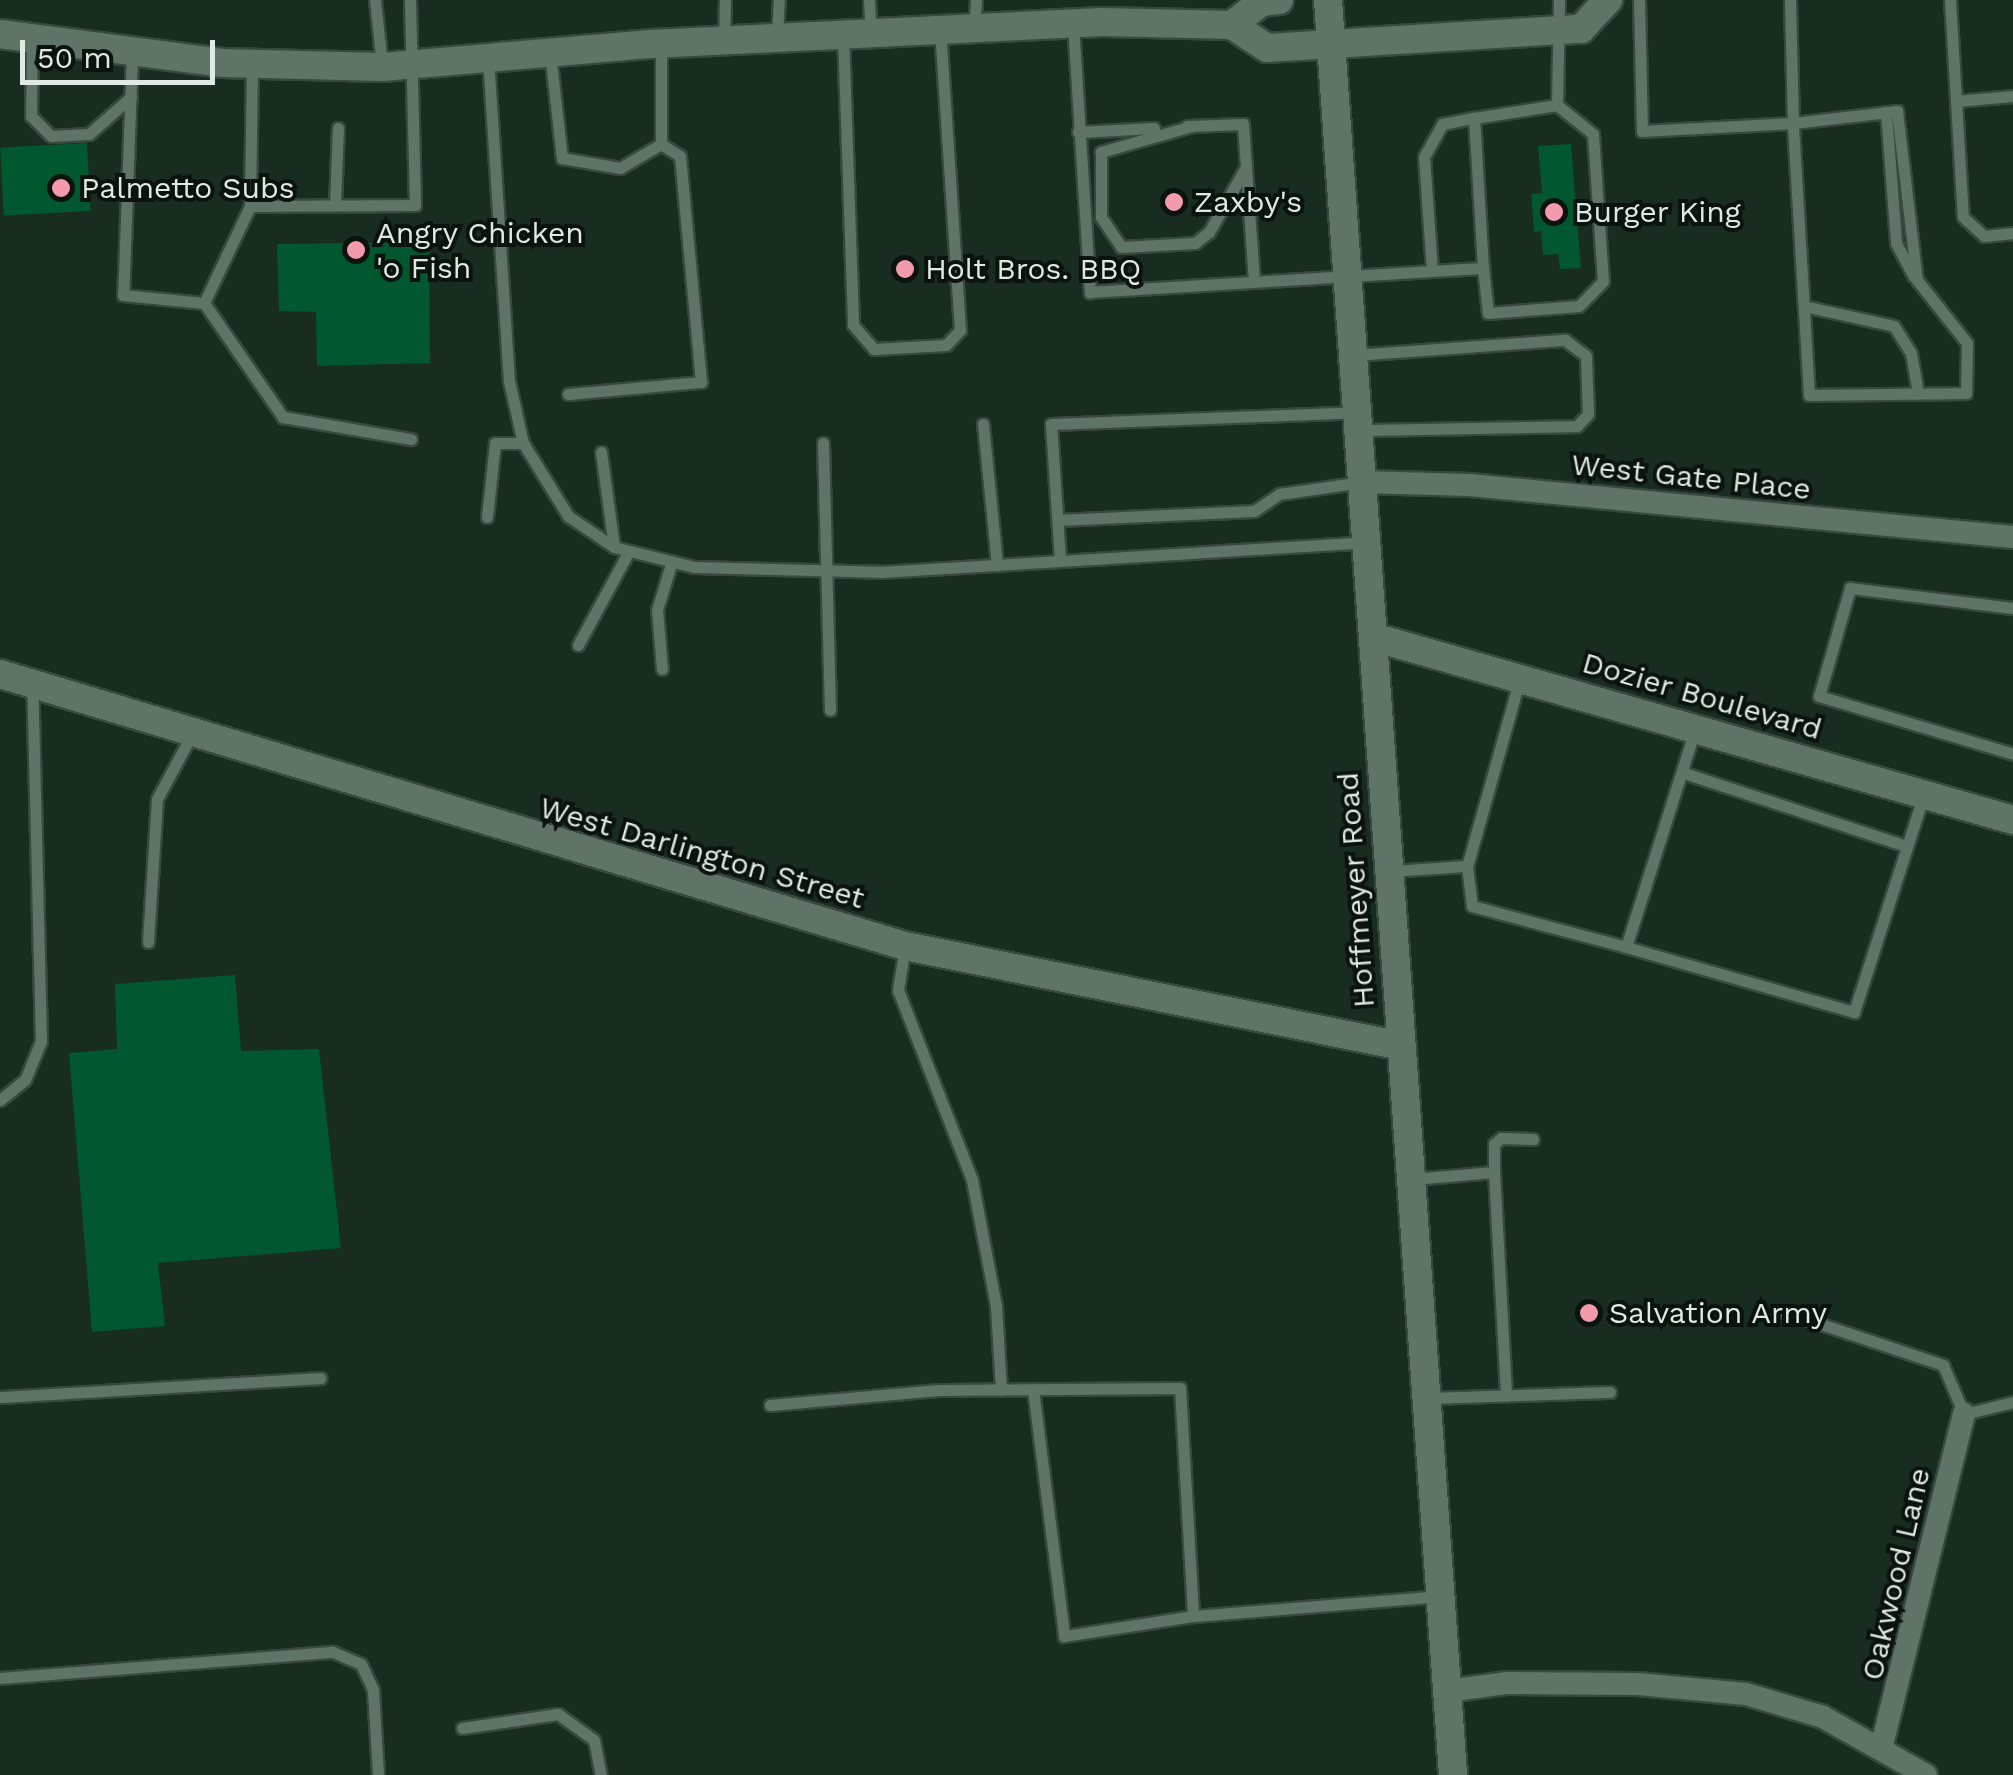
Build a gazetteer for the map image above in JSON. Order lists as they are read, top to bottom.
{
  "streets": {
    "main road": ["Dozier Boulevard", "West Darlington Street", "Hoffmeyer Road"],
    "street": ["West Gate Place", "Oakwood Lane"]
  },
  "crossings": [
    ["West Gate Place", "Hoffmeyer Road"],
    ["Dozier Boulevard", "Hoffmeyer Road"],
    ["West Darlington Street", "Hoffmeyer Road"]
  ],
  "places": [
    "Palmetto Subs",
    "Zaxby's",
    "Burger King",
    "Angry Chicken 'o Fish",
    "Holt Bros. BBQ",
    "Salvation Army"
  ],
  "scale_bar": "50 m"
}
